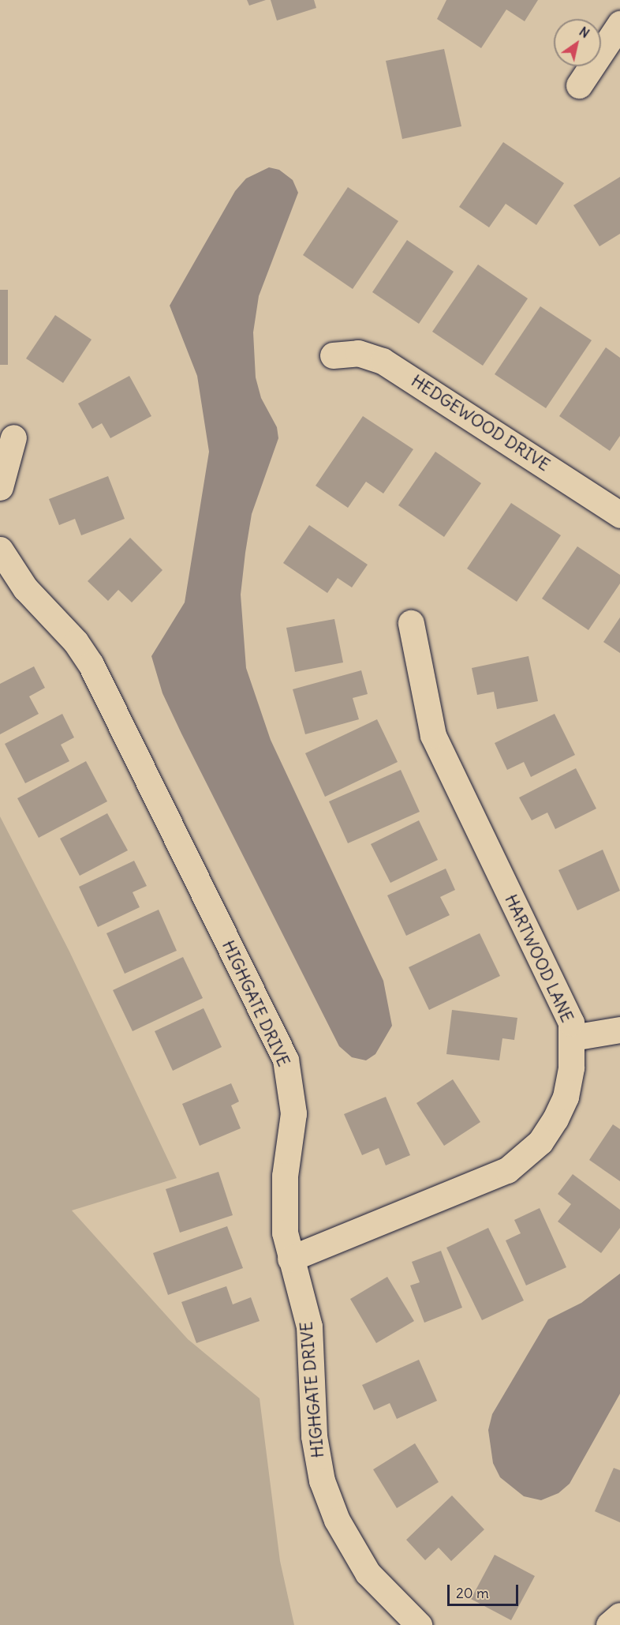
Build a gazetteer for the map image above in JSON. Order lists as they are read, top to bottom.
{
  "streets": {
    "street": ["HEDGEWOOD DRIVE", "HARTWOOD LANE", "HIGHGATE DRIVE"]
  },
  "crossings": [
    ["HARTWOOD LANE", "HIGHGATE DRIVE"]
  ],
  "scale_bar": "20 m",
  "north": "top right"
}
